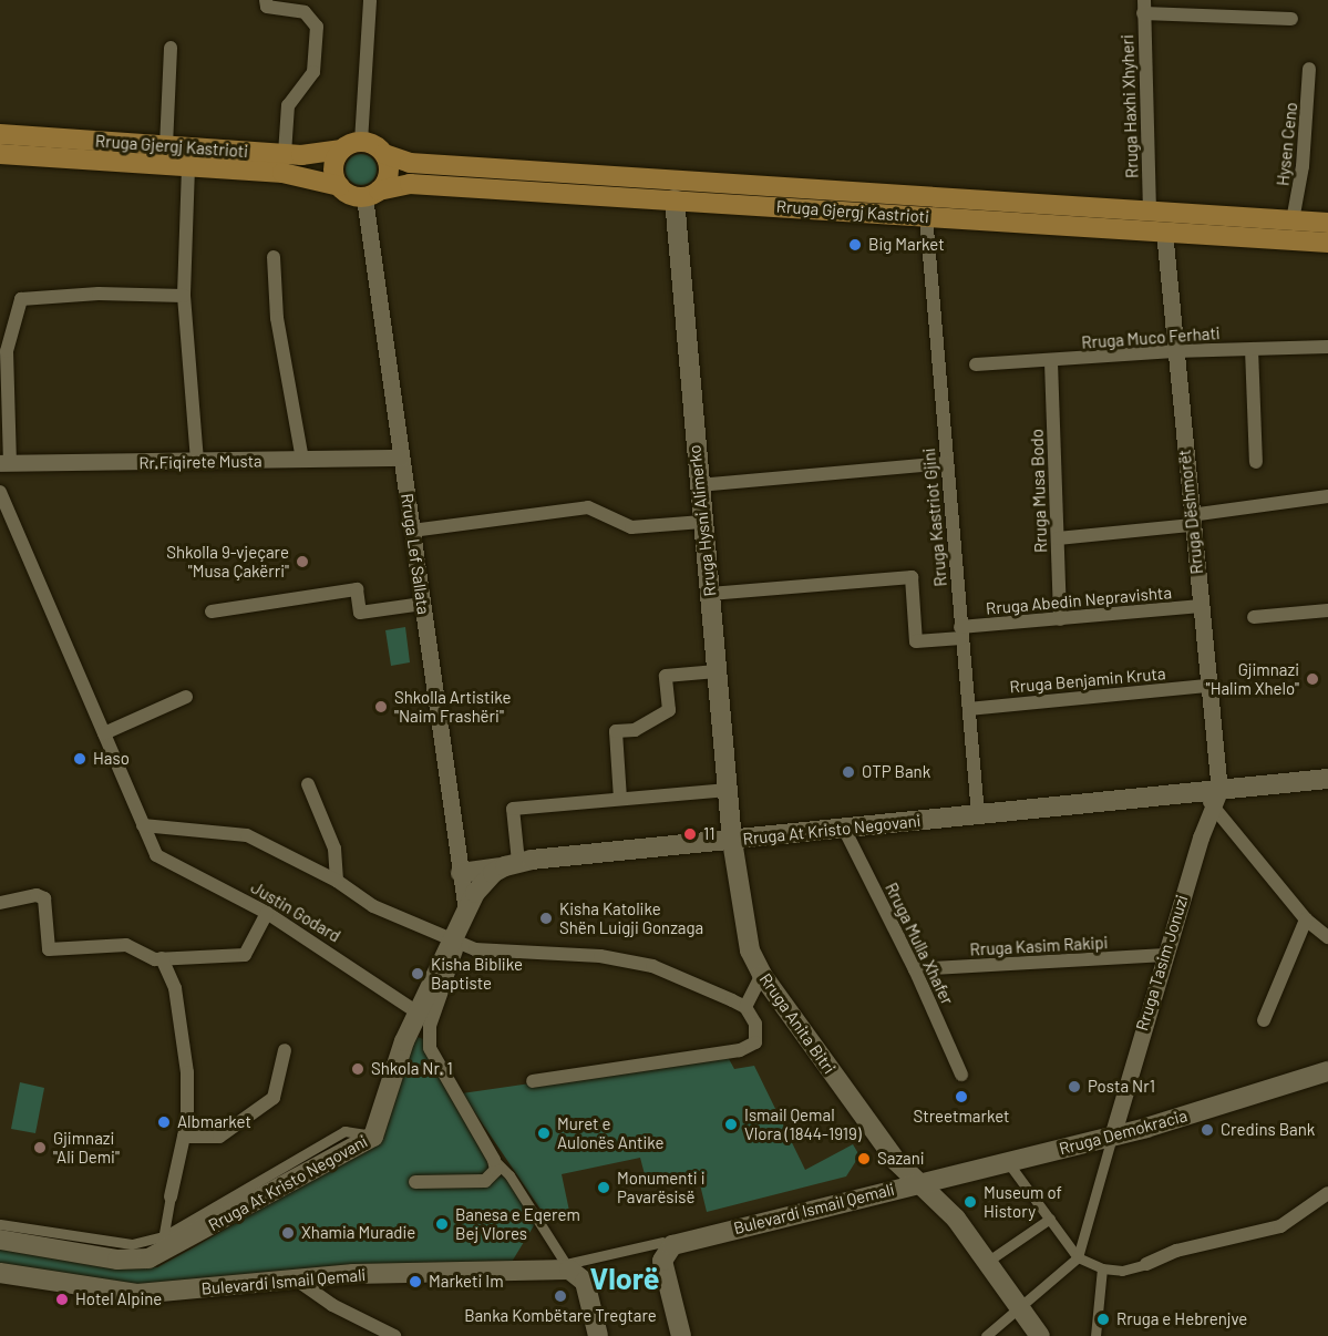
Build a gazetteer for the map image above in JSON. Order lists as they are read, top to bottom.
{
  "streets": {
    "main road": [
      "Rruga Gjergj Kastrioti",
      "Rruga Hysni Alimerko",
      "Rruga At Kristo Negovani",
      "Rruga Anita Bitri",
      "Rruga Demokracia",
      "Bulevardi Ismail Qemali"
    ],
    "street": [
      "Rruga Haxhi Xhyheri",
      "Hysen Ceno",
      "Rruga Muco Ferhati",
      "Rr.Fiqirete Musta",
      "Rruga Musa Bodo",
      "Rruga Dëshmorët",
      "Rruga Kastriot Gjini",
      "Rruga Lef Sallata",
      "Rruga Abedin Nepravishta",
      "Rruga Benjamin Kruta",
      "Justin Godard",
      "Rruga Mulla Xhafer",
      "Rruga Kasim Rakipi",
      "Rruga Tasim Jonuzi"
    ]
  },
  "crossings": [
    ["Rruga Haxhi Xhyheri", "Rruga Gjergj Kastrioti"],
    ["Hysen Ceno", "Rruga Gjergj Kastrioti"],
    ["Rruga Gjergj Kastrioti", "Rruga Dëshmorët"],
    ["Rruga Gjergj Kastrioti", "Rruga Kastriot Gjini"],
    ["Rruga Gjergj Kastrioti", "Rruga Hysni Alimerko"],
    ["Rruga Gjergj Kastrioti", "Rruga Lef Sallata"],
    ["Rruga Muco Ferhati", "Rruga Musa Bodo"],
    ["Rruga Muco Ferhati", "Rruga Dëshmorët"],
    ["Rr.Fiqirete Musta", "Rruga Lef Sallata"],
    ["Rruga Musa Bodo", "Rruga Abedin Nepravishta"],
    ["Rruga Dëshmorët", "Rruga Abedin Nepravishta"],
    ["Rruga Dëshmorët", "Rruga Benjamin Kruta"],
    ["Rruga Dëshmorët", "Rruga At Kristo Negovani"],
    ["Rruga Dëshmorët", "Rruga Tasim Jonuzi"],
    ["Rruga Kastriot Gjini", "Rruga Abedin Nepravishta"],
    ["Rruga Kastriot Gjini", "Rruga Benjamin Kruta"],
    ["Rruga Kastriot Gjini", "Rruga At Kristo Negovani"],
    ["Rruga Hysni Alimerko", "Rruga Abedin Nepravishta"],
    ["Rruga Hysni Alimerko", "Rruga At Kristo Negovani"],
    ["Rruga Hysni Alimerko", "Rruga Anita Bitri"],
    ["Rruga Lef Sallata", "Rruga At Kristo Negovani"],
    ["Rruga At Kristo Negovani", "Justin Godard"],
    ["Rruga At Kristo Negovani", "Rruga Mulla Xhafer"],
    ["Rruga At Kristo Negovani", "Rruga Tasim Jonuzi"],
    ["Rruga At Kristo Negovani", "Rruga Anita Bitri"],
    ["Rruga Mulla Xhafer", "Rruga Kasim Rakipi"],
    ["Rruga Kasim Rakipi", "Rruga Tasim Jonuzi"],
    ["Rruga Tasim Jonuzi", "Rruga Demokracia"],
    ["Rruga Anita Bitri", "Rruga Demokracia"],
    ["Rruga Anita Bitri", "Bulevardi Ismail Qemali"],
    ["Rruga Demokracia", "Bulevardi Ismail Qemali"]
  ],
  "districts": ["Vlorë"],
  "places": [
    "Big Market",
    "Shkolla 9-vjeçare \"Musa Çakërri\"",
    "Gjimnazi \"Halim Xhelo\"",
    "Shkolla Artistike \"Naim Frashëri\"",
    "Haso",
    "OTP Bank",
    "11",
    "Kisha Katolike Shën Luigji Gonzaga",
    "Kisha Biblike Baptiste",
    "Shkola Nr. 1",
    "Posta Nr1",
    "Streetmarket",
    "Albmarket",
    "Ismail Qemal Vlora (1844-1919)",
    "Credins Bank",
    "Muret e Aulonës Antike",
    "Gjimnazi \"Ali Demi\"",
    "Sazani",
    "Monumenti i Pavarësisë",
    "Museum of History",
    "Banesa e Eqerem Bej Vlores",
    "Xhamia Muradie",
    "Marketi Im",
    "Banka Kombëtare Tregtare",
    "Hotel Alpine",
    "Rruga e Hebrenjve"
  ]
}
